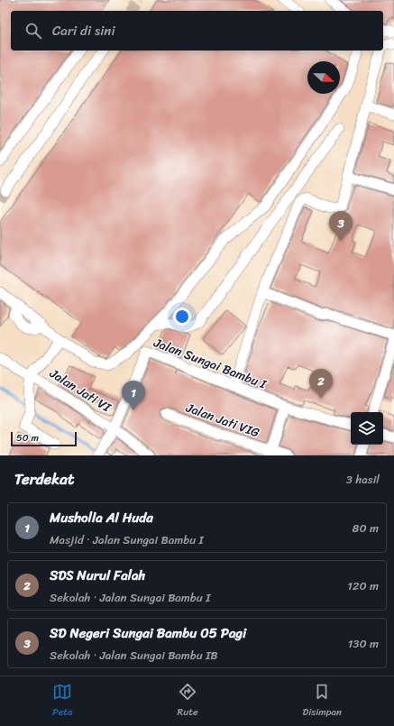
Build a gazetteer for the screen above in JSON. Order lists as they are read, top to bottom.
{
  "streets": {
    "street": ["Jalan Sungai Bambu I", "Jalan Jati VI", "Jalan Jati VIG"]
  },
  "crossings": [
    ["Jalan Sungai Bambu I", "Jalan Jati VI"]
  ],
  "scale_bar": "50 m",
  "north": "right",
  "page": {
    "search": "Cari di sini",
    "pins": ["3", "2", "1"],
    "scale": "50 m",
    "heading": ["Terdekat", "3 hasil"],
    "list": [
      {
        "mark": "1",
        "name": "Musholla Al Huda",
        "note": "Masjid · Jalan Sungai Bambu I",
        "value": "80 m"
      },
      {
        "mark": "2",
        "name": "SDS Nurul Falah",
        "note": "Sekolah · Jalan Sungai Bambu I",
        "value": "120 m"
      },
      {
        "mark": "3",
        "name": "SD Negeri Sungai Bambu 05 Pagi",
        "note": "Sekolah · Jalan Sungai Bambu IB",
        "value": "130 m"
      }
    ],
    "nav": ["Peta", "Rute", "Disimpan"]
  }
}
